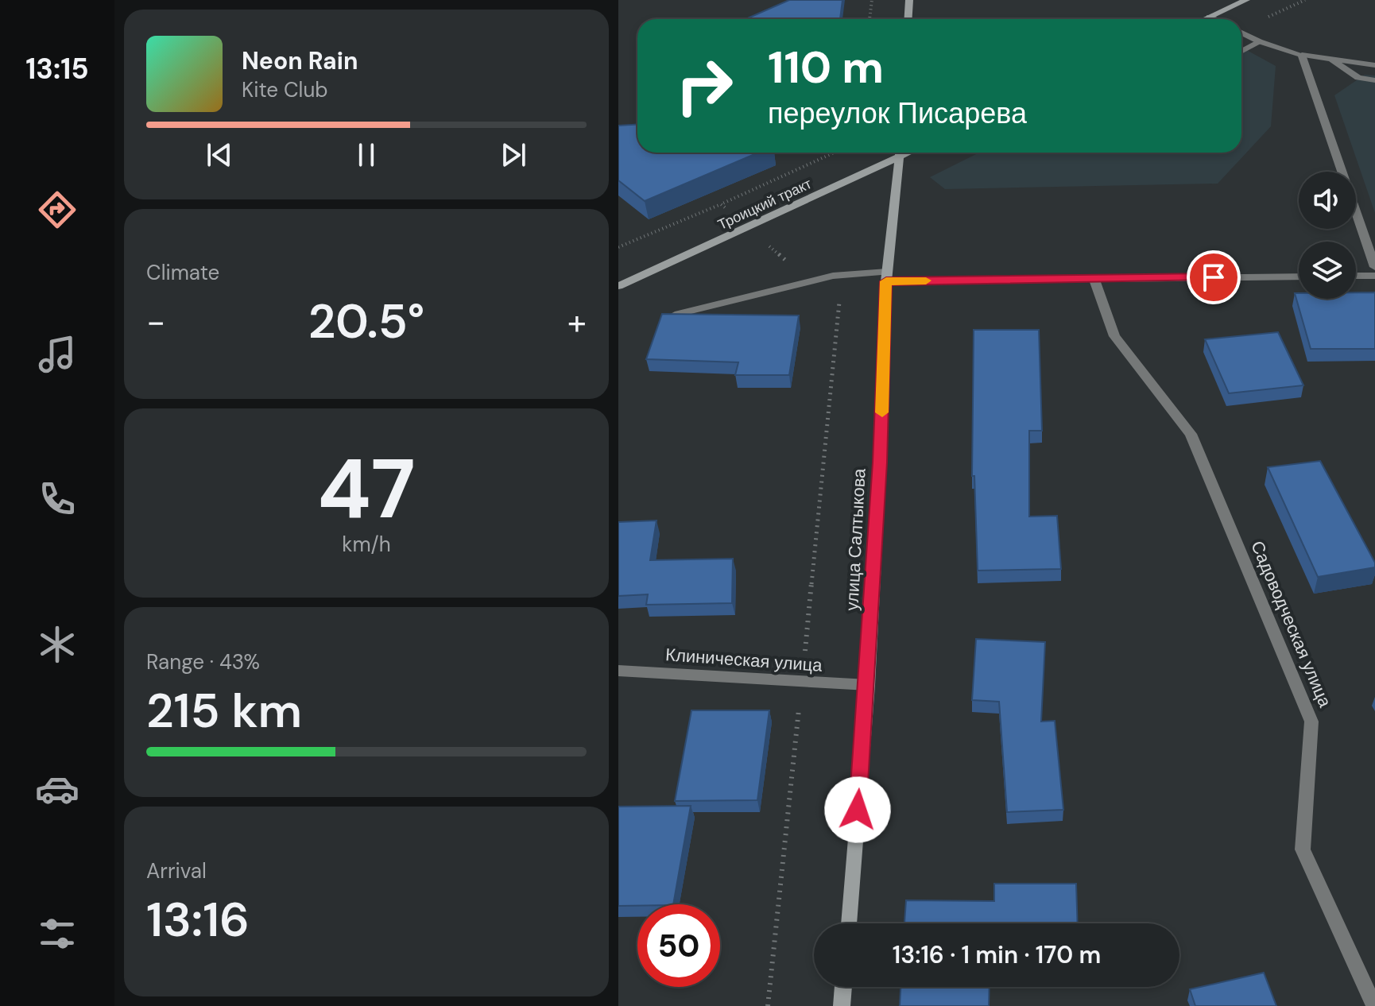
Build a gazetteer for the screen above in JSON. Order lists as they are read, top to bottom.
{
  "streets": {
    "main road": ["Троицкий тракт", "улица Салтыкова"],
    "street": ["Садоводческая улица", "Клиническая улица"]
  },
  "crossings": [
    ["улица Салтыкова", "Клиническая улица"]
  ],
  "page": {
    "tabs": "13:15",
    "turn": ["110 m", "переулок Писарева"],
    "song": ["Neon Rain", "Kite Club"],
    "tile": [
      "Climate",
      ["47", "km/h"],
      ["Range · 43%", "215 km"],
      ["Arrival", "13:16"]
    ],
    "heat": ["−", "20.5°", "+"],
    "limit": "50",
    "trip": "13:16 · 1 min · 170 m"
  }
}
